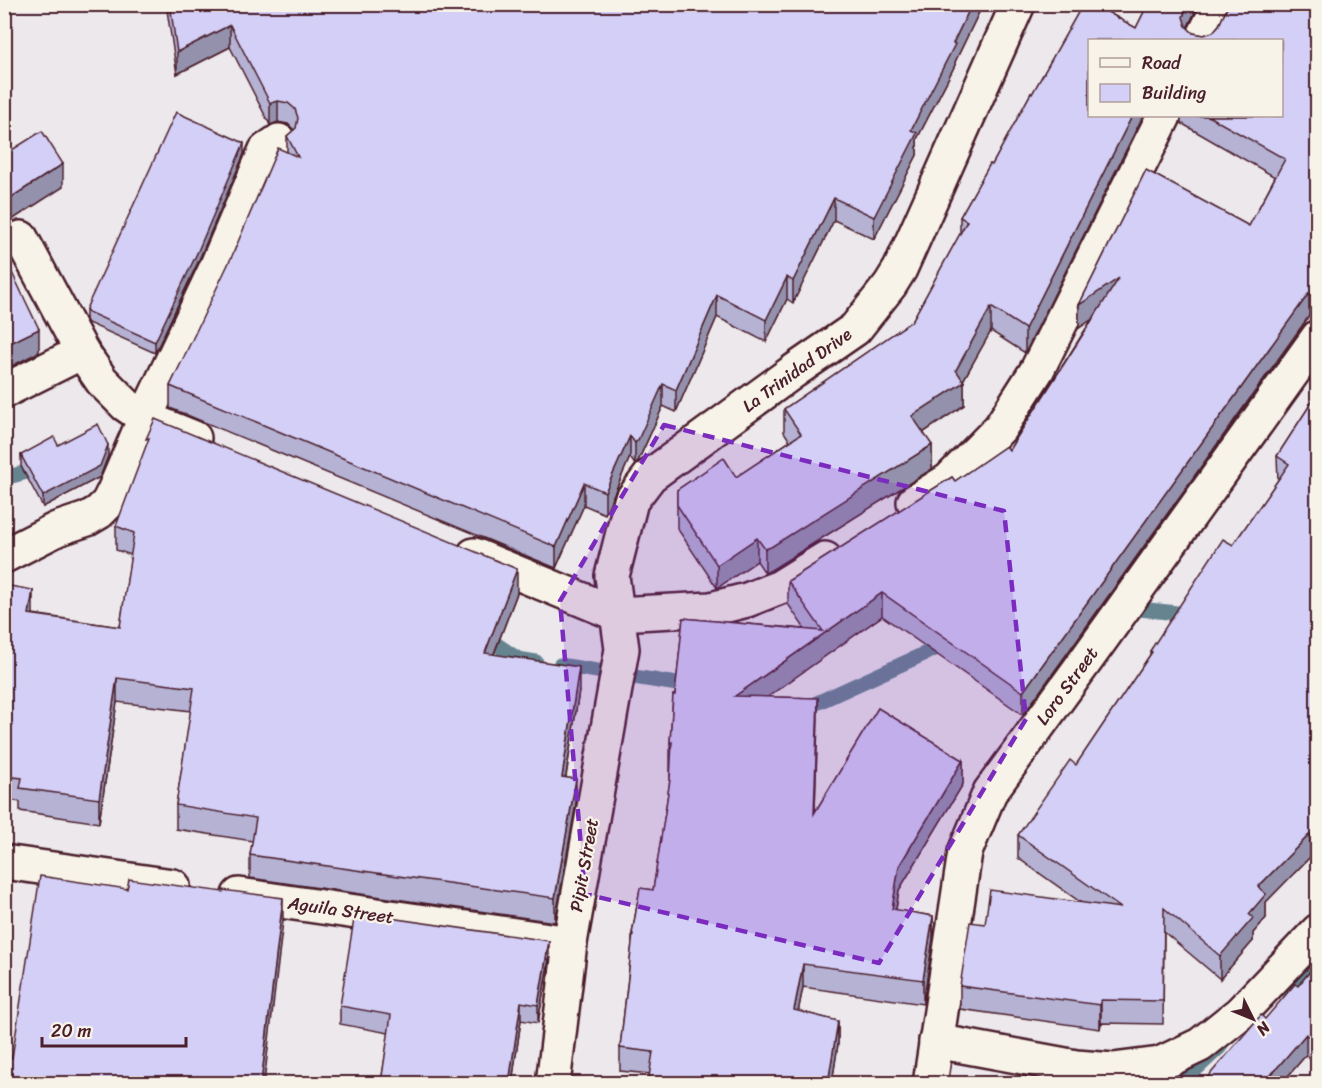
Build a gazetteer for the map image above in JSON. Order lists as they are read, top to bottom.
{
  "streets": {
    "street": [
      "La Trinidad Drive",
      "Loro Street",
      "Pipit Street",
      "Aguila Street"
    ]
  },
  "crossings": [
    ["La Trinidad Drive", "Pipit Street"],
    ["Pipit Street", "Aguila Street"]
  ],
  "legend": ["Road", "Building"],
  "scale_bar": "20 m",
  "north": "bottom right"
}
